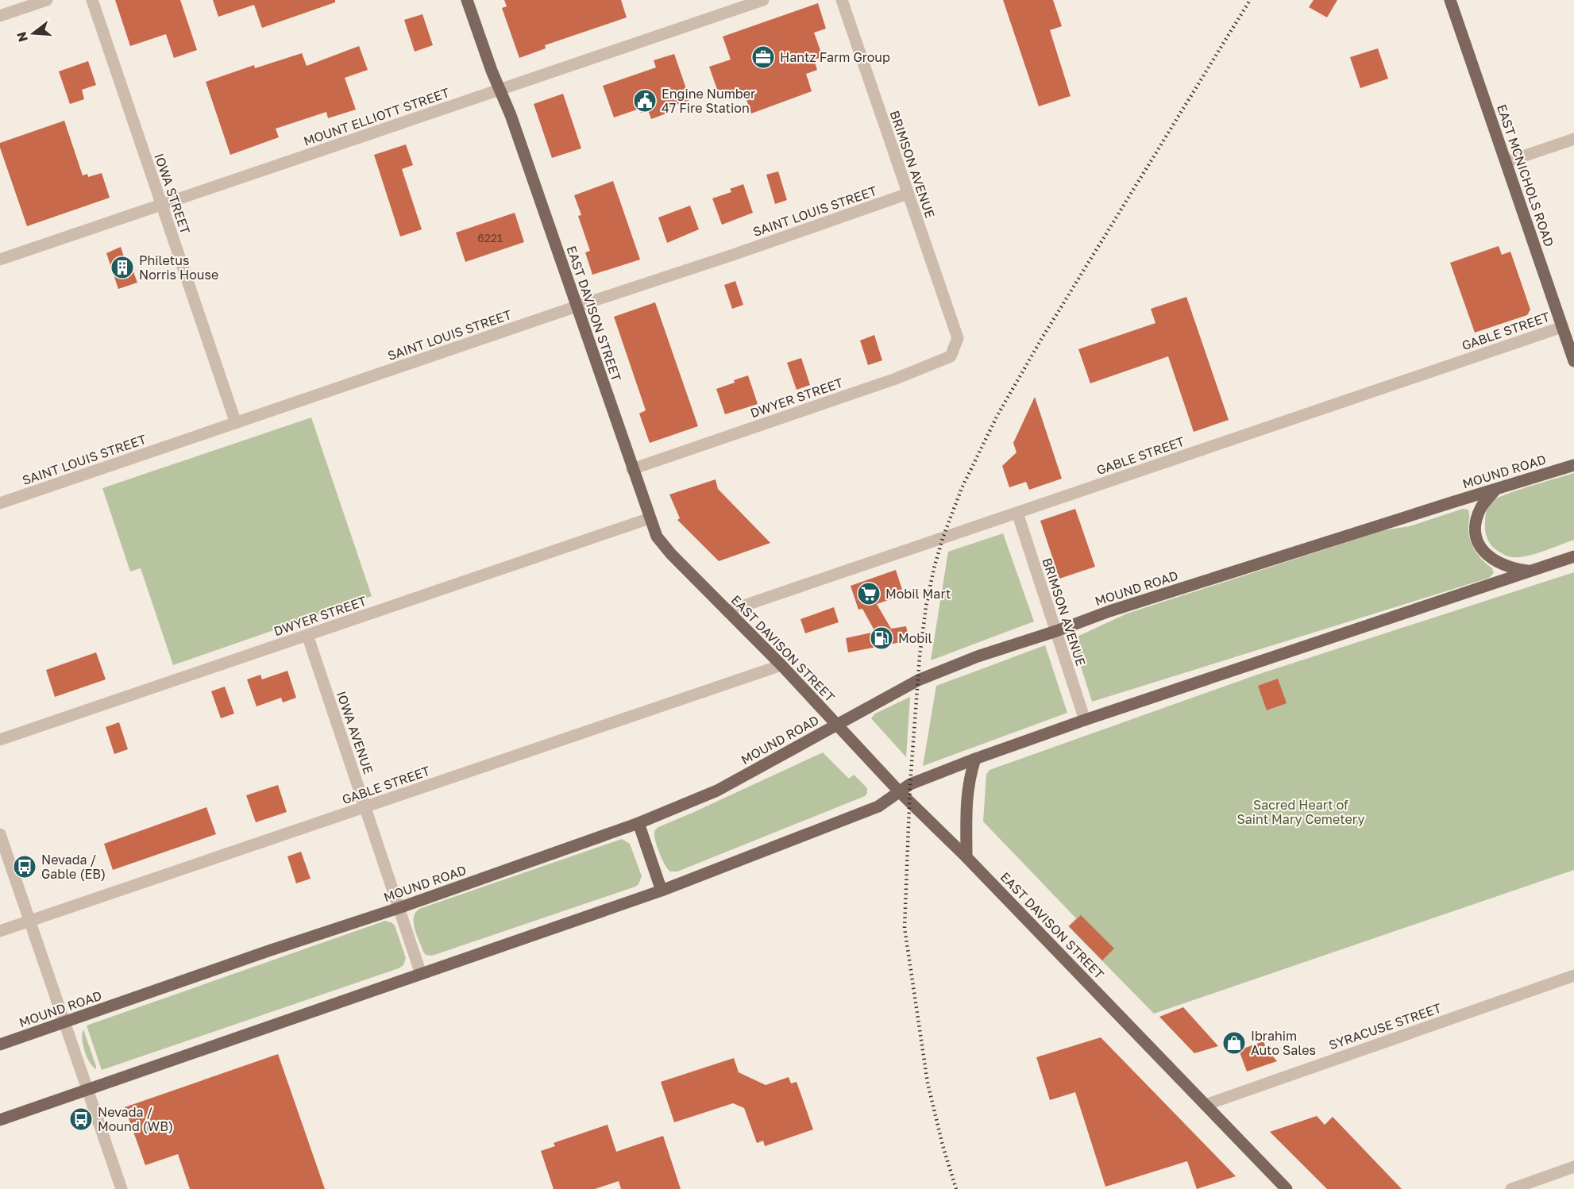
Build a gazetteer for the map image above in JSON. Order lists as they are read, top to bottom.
{
  "streets": {
    "main road": ["EAST MCNICHOLS ROAD", "EAST DAVISON STREET", "MOUND ROAD"],
    "street": [
      "MOUNT ELLIOTT STREET",
      "BRIMSON AVENUE",
      "IOWA STREET",
      "SAINT LOUIS STREET",
      "GABLE STREET",
      "DWYER STREET",
      "IOWA AVENUE",
      "SYRACUSE STREET"
    ]
  },
  "crossings": [
    ["MOUNT ELLIOTT STREET", "IOWA STREET"],
    ["MOUNT ELLIOTT STREET", "EAST DAVISON STREET"],
    ["BRIMSON AVENUE", "SAINT LOUIS STREET"],
    ["BRIMSON AVENUE", "GABLE STREET"],
    ["BRIMSON AVENUE", "DWYER STREET"],
    ["BRIMSON AVENUE", "MOUND ROAD"],
    ["EAST MCNICHOLS ROAD", "GABLE STREET"],
    ["IOWA STREET", "SAINT LOUIS STREET"],
    ["SAINT LOUIS STREET", "EAST DAVISON STREET"],
    ["EAST DAVISON STREET", "GABLE STREET"],
    ["EAST DAVISON STREET", "DWYER STREET"],
    ["EAST DAVISON STREET", "MOUND ROAD"],
    ["EAST DAVISON STREET", "SYRACUSE STREET"],
    ["GABLE STREET", "IOWA AVENUE"],
    ["DWYER STREET", "IOWA AVENUE"],
    ["MOUND ROAD", "IOWA AVENUE"]
  ],
  "parks": ["Sacred Heart of Saint Mary Cemetery"],
  "places": {
    "office": ["Hantz Farm Group"],
    "public building": ["Engine Number 47 Fire Station"],
    "building": ["Philetus Norris House"],
    "supermarket": ["Mobil Mart"],
    "fuel station": ["Mobil"],
    "bus stop": ["Nevada / Gable (EB)", "Nevada / Mound (WB)"],
    "shop": ["Ibrahim Auto Sales"]
  },
  "house_numbers": ["6221"],
  "north": "left"
}
